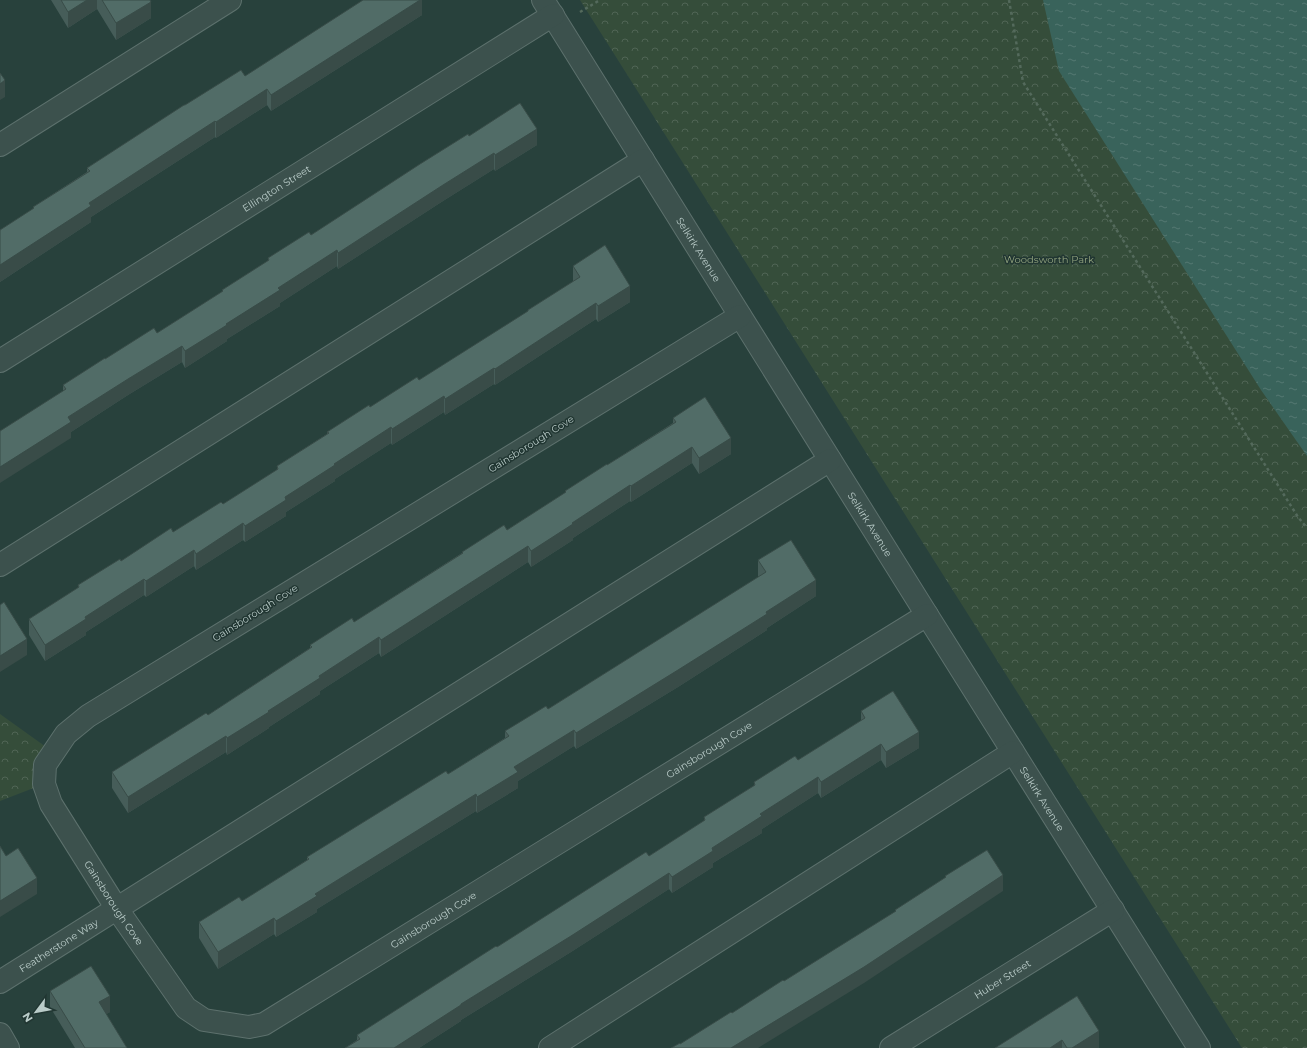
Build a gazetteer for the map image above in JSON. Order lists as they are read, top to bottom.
{
  "streets": {
    "street": [
      "Ellington Street",
      "Selkirk Avenue",
      "Gainsborough Cove",
      "Featherstone Way",
      "Huber Street"
    ]
  },
  "crossings": [
    ["Ellington Street", "Selkirk Avenue"],
    ["Selkirk Avenue", "Gainsborough Cove"],
    ["Selkirk Avenue", "Featherstone Way"],
    ["Selkirk Avenue", "Huber Street"],
    ["Gainsborough Cove", "Featherstone Way"]
  ],
  "parks": ["Woodsworth Park"],
  "north": "bottom left"
}
